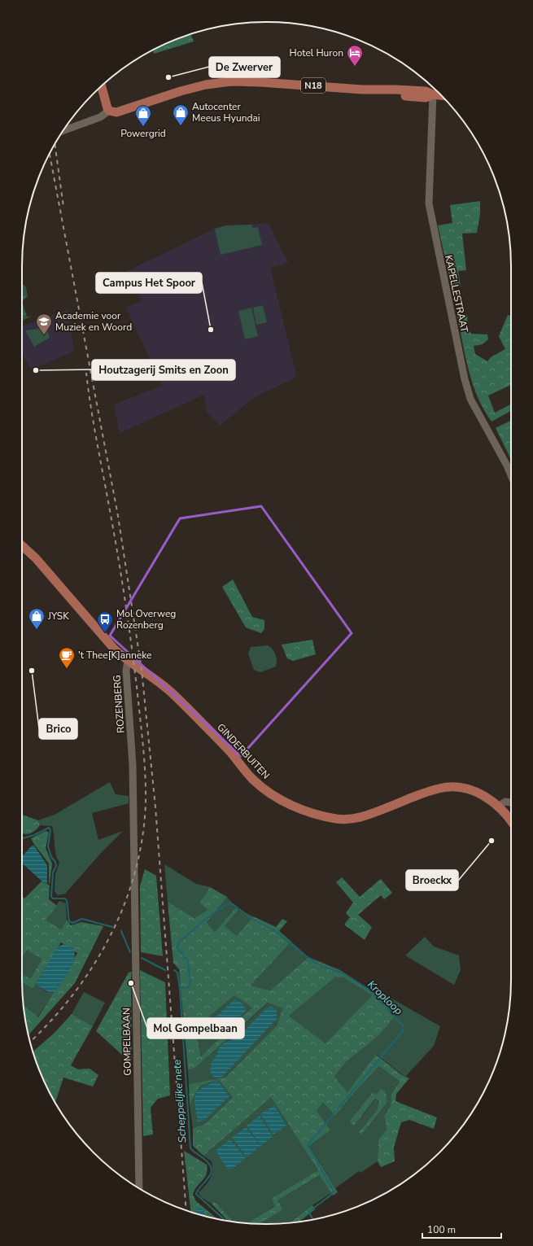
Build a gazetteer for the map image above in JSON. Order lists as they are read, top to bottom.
{
  "streets": {
    "main road": ["N18", "GINDERBUITEN"],
    "street": ["KAPELLESTRAAT", "ROZENBERG", "GOMPELBAAN"]
  },
  "crossings": [
    ["N18", "KAPELLESTRAAT"],
    ["ROZENBERG", "GINDERBUITEN"],
    ["ROZENBERG", "GOMPELBAAN"]
  ],
  "water": ["Kroploop", "Scheppelijke nete"],
  "places": {
    "hotel": ["Hotel Huron"],
    "other": [
      "De Zwerver",
      "Campus Het Spoor",
      "Houtzagerij Smits en Zoon",
      "Brico",
      "Broeckx",
      "Mol Gompelbaan"
    ],
    "shop": ["Autocenter Meeus Hyundai", "Powergrid", "JYSK"],
    "school or university": ["Academie voor Muziek en Woord"],
    "bus stop": ["Mol Overweg Rozenberg"],
    "cafe": ["'t Thee[K]anneke"]
  },
  "scale_bar": "100 m"
}
